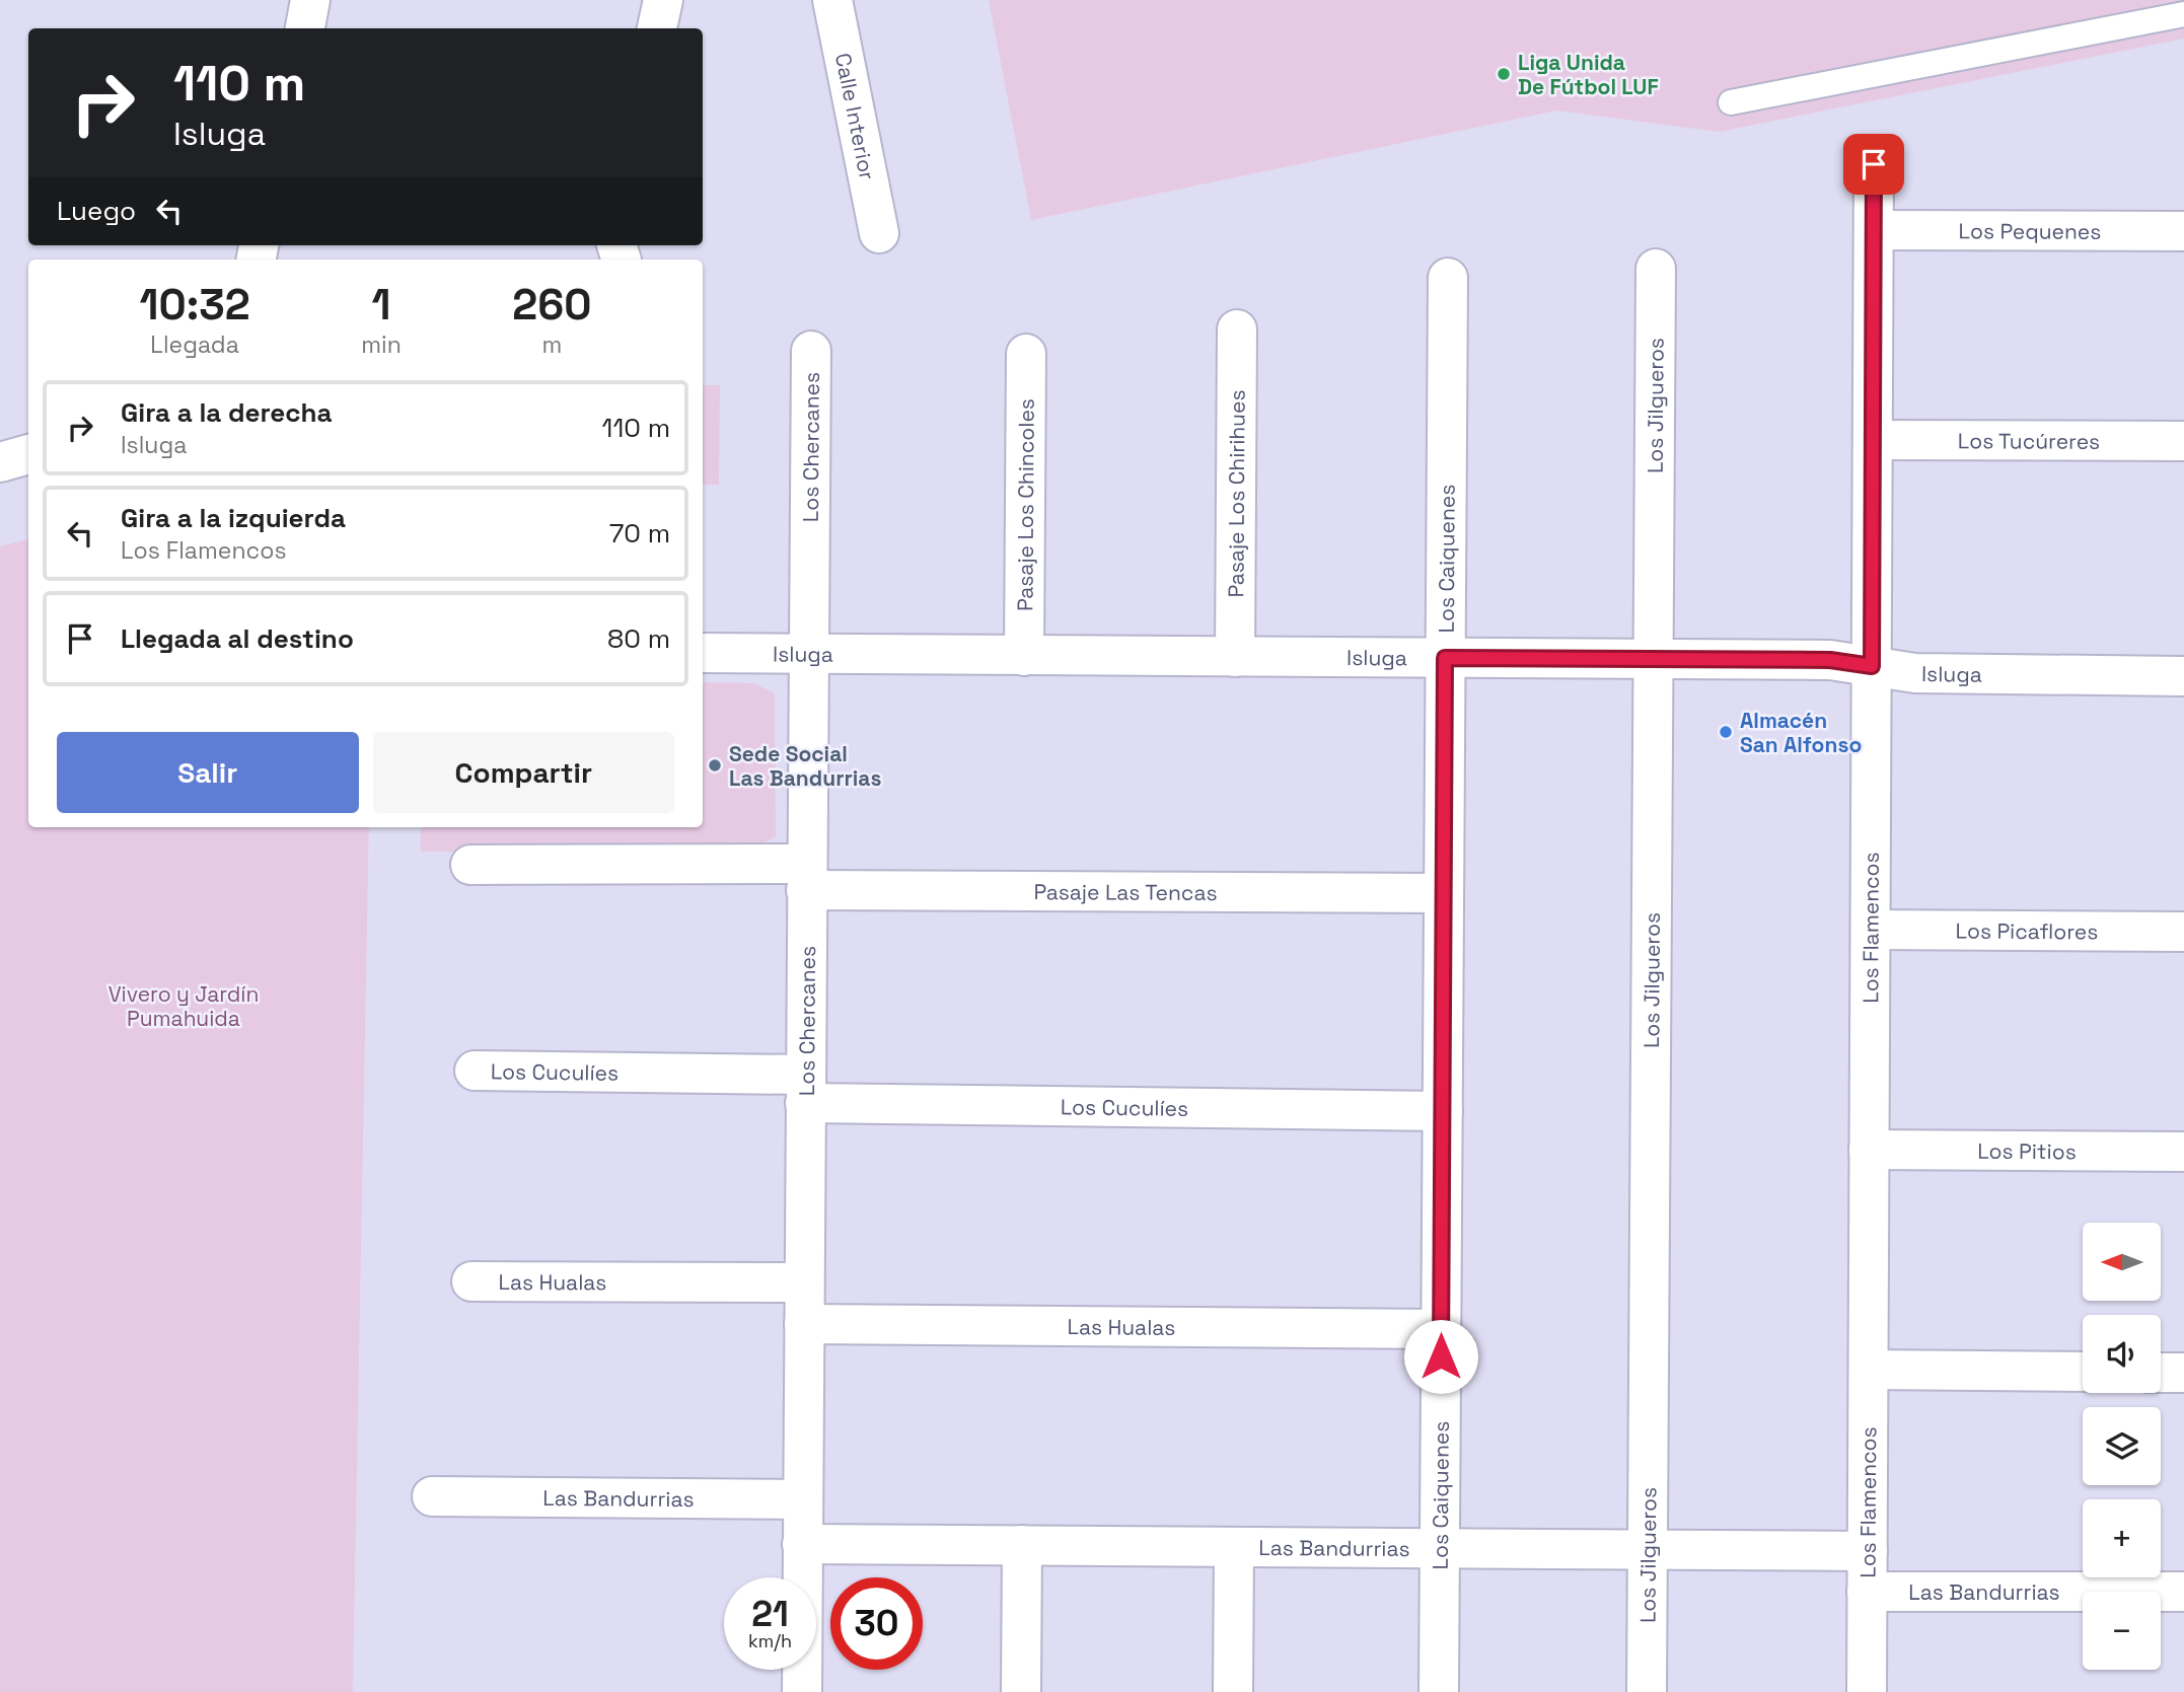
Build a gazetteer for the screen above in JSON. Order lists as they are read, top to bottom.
{
  "streets": {
    "street": [
      "Calle Interior",
      "Los Pequenes",
      "Los Jilgueros",
      "Los Tucúreres",
      "Los Chercanes",
      "Pasaje Los Chirihues",
      "Pasaje Los Chincoles",
      "Los Caiquenes",
      "Isluga",
      "Pasaje Las Tencas",
      "Los Flamencos",
      "Los Picaflores",
      "Los Cuculíes",
      "Los Pitios",
      "Las Hualas",
      "Las Bandurrias"
    ]
  },
  "crossings": [
    ["Los Pequenes", "Los Flamencos"],
    ["Los Jilgueros", "Isluga"],
    ["Los Jilgueros", "Las Bandurrias"],
    ["Los Tucúreres", "Los Flamencos"],
    ["Los Chercanes", "Isluga"],
    ["Los Chercanes", "Pasaje Las Tencas"],
    ["Los Chercanes", "Los Cuculíes"],
    ["Los Chercanes", "Las Hualas"],
    ["Los Chercanes", "Las Bandurrias"],
    ["Pasaje Los Chirihues", "Isluga"],
    ["Pasaje Los Chincoles", "Isluga"],
    ["Los Caiquenes", "Isluga"],
    ["Los Caiquenes", "Pasaje Las Tencas"],
    ["Los Caiquenes", "Los Cuculíes"],
    ["Los Caiquenes", "Las Hualas"],
    ["Los Caiquenes", "Las Bandurrias"],
    ["Isluga", "Los Flamencos"],
    ["Los Flamencos", "Los Picaflores"],
    ["Los Flamencos", "Los Pitios"],
    ["Los Flamencos", "Las Bandurrias"]
  ],
  "parks": ["Vivero y Jardín Pumahuida"],
  "places": ["Liga Unida De Fútbol LUF", "Almacén San Alfonso", "Sede Social Las Bandurrias"],
  "north": "left",
  "page": {
    "turn": ["110 m", "Isluga"],
    "then": "Luego",
    "eta": [
      "10:32",
      "Llegada",
      "1",
      "min",
      "260",
      "m"
    ],
    "list": [
      {
        "name": "Gira a la derecha",
        "note": "Isluga",
        "value": "110 m"
      },
      {
        "name": "Gira a la izquierda",
        "note": "Los Flamencos",
        "value": "70 m"
      },
      {
        "name": "Llegada al destino",
        "value": "80 m"
      }
    ],
    "buttons": ["Salir", "Compartir"],
    "map_buttons": ["+", "−"],
    "speed": "21 km/h",
    "limit": "30"
  }
}
